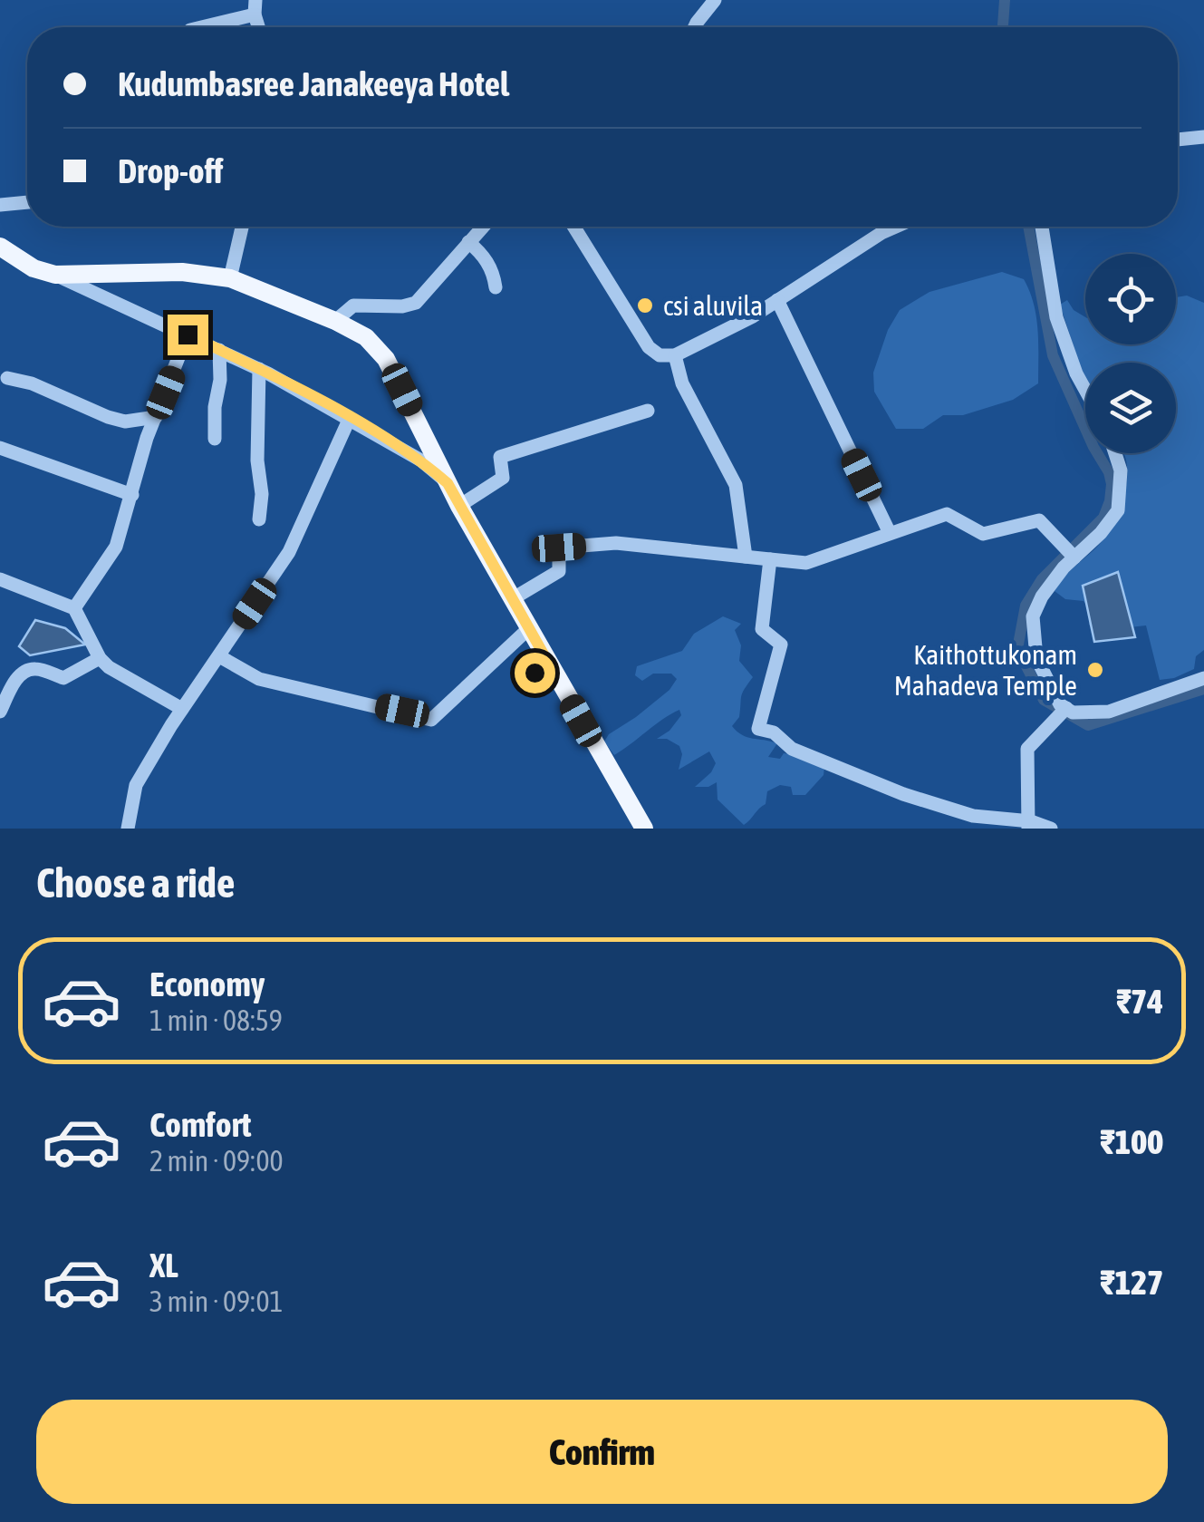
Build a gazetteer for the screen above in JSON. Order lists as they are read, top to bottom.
{
  "places": ["csi aluvila", "Kaithottukonam Mahadeva Temple"],
  "page": {
    "banner": ["Kudumbasree Janakeeya Hotel", "Drop-off"],
    "heading": "Choose a ride",
    "list": [
      {
        "name": "Economy",
        "note": "1 min · 08:59",
        "value": "₹74"
      },
      {
        "name": "Comfort",
        "note": "2 min · 09:00",
        "value": "₹100"
      },
      {
        "name": "XL",
        "note": "3 min · 09:01",
        "value": "₹127"
      }
    ],
    "buttons": "Confirm"
  }
}
